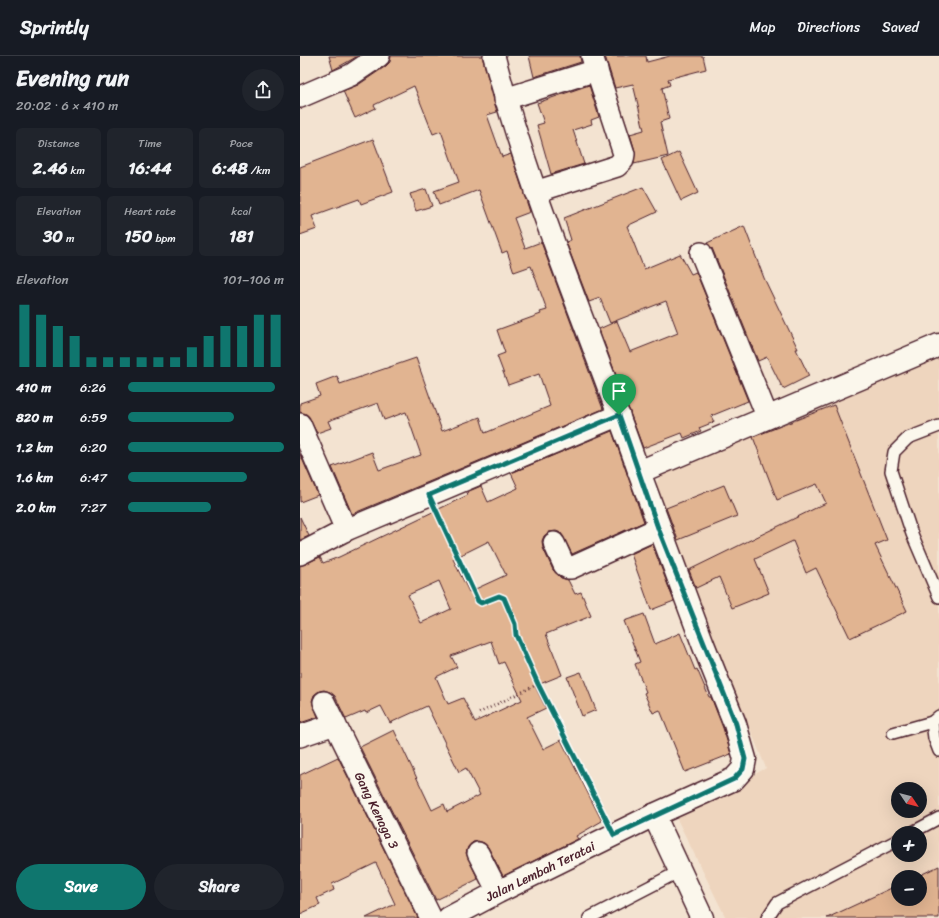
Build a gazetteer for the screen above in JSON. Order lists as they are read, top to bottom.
{
  "streets": {
    "street": ["Gang Kenaga 3", "Jalan Lembah Teratai"]
  },
  "north": "bottom right",
  "page": {
    "header": "Sprintly",
    "nav": ["Map", "Directions", "Saved"],
    "heading": ["Evening run", "20:02 · 6 × 410 m"],
    "stats": [
      ["Distance", "2.46 km"],
      ["Time", "16:44"],
      ["Pace", "6:48 /km"],
      ["Elevation", "30 m"],
      ["Heart rate", "150 bpm"],
      ["kcal", "181"]
    ],
    "chart": ["Elevation", "101–106 m"],
    "list": [
      {
        "name": "410 m",
        "note": "6:26"
      },
      {
        "name": "820 m",
        "note": "6:59"
      },
      {
        "name": "1.2 km",
        "note": "6:20"
      },
      {
        "name": "1.6 km",
        "note": "6:47"
      },
      {
        "name": "2.0 km",
        "note": "7:27"
      }
    ],
    "map_buttons": ["+", "−"],
    "buttons": ["Save", "Share"]
  }
}
